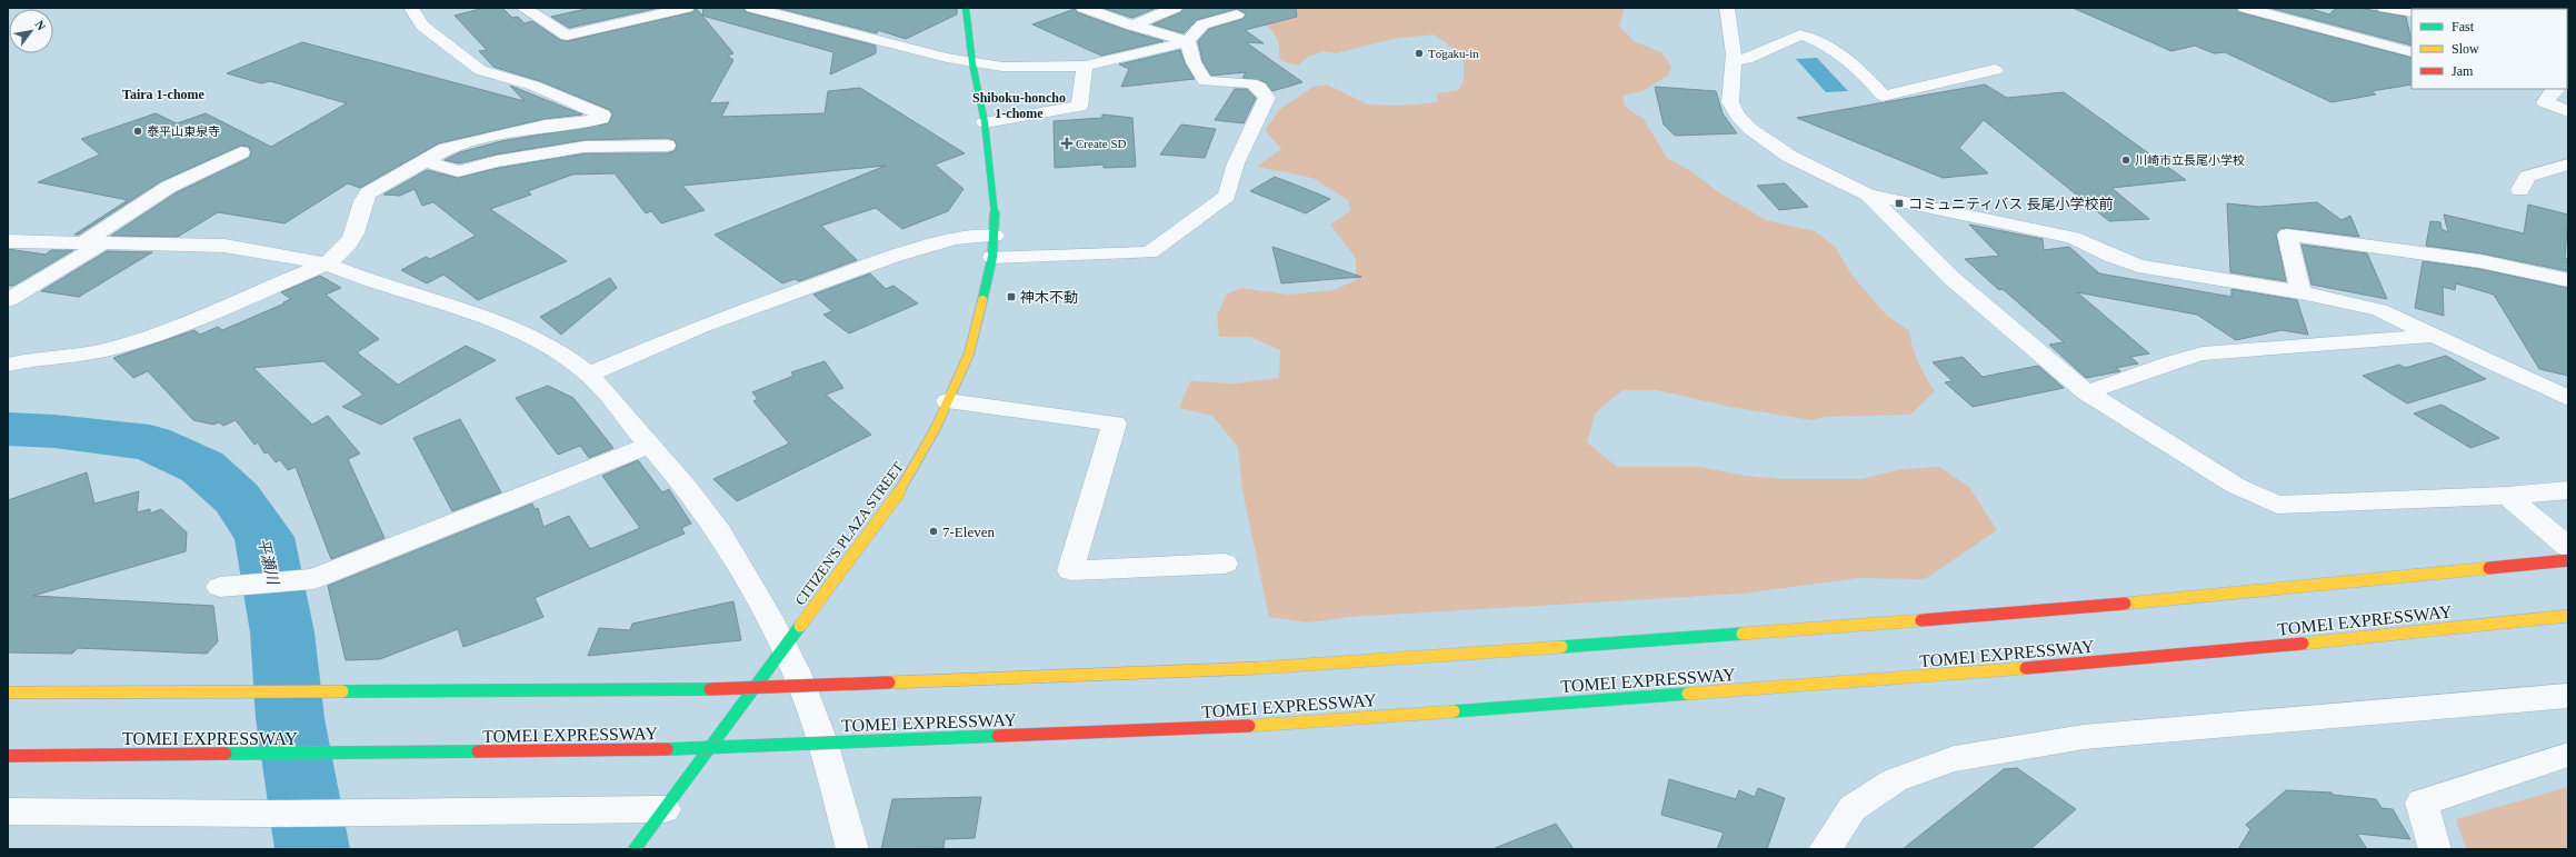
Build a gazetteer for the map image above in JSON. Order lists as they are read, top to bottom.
{
  "streets": {
    "main road": ["CITIZEN'S PLAZA STREET", "TOMEI EXPRESSWAY"]
  },
  "districts": ["Taira 1-chome", "Shiboku-honcho 1-chome"],
  "water": ["平瀬川"],
  "places": {
    "other": [
      "Tо̄gaku-in",
      "泰平山東泉寺",
      "川崎市立長尾小学校",
      "7-Eleven"
    ],
    "health": ["Create SD"],
    "transit": ["コミュニティバス 長尾小学校前", "神木不動"]
  },
  "legend": ["Fast", "Slow", "Jam"],
  "north": "top right"
}
